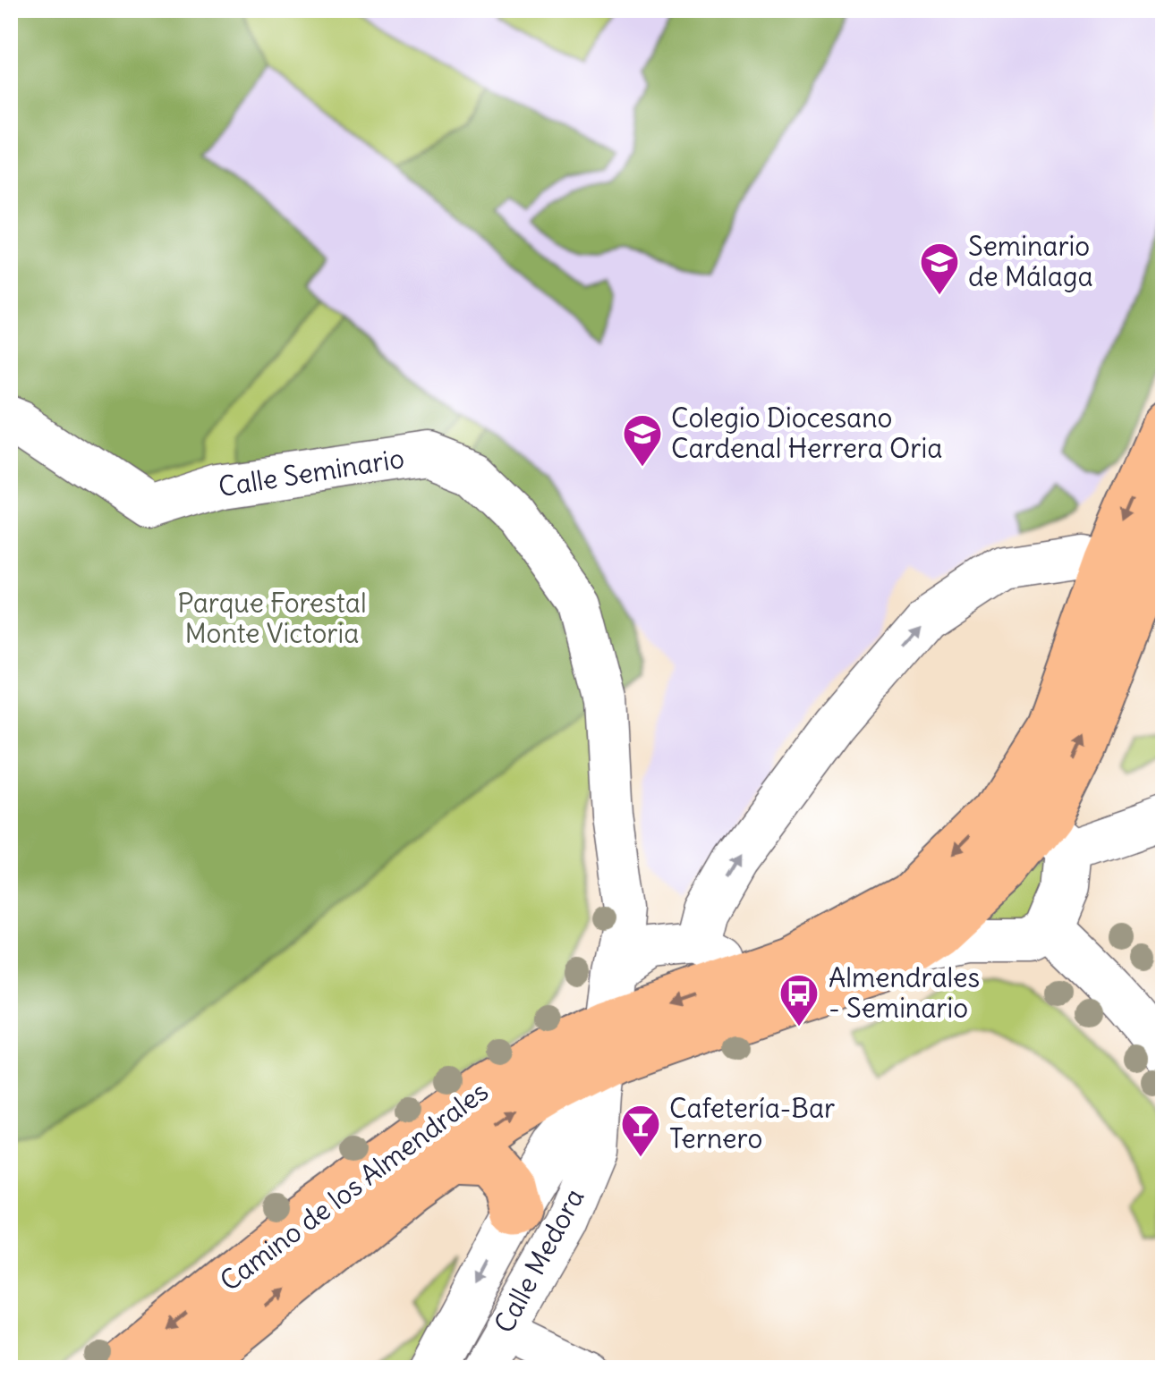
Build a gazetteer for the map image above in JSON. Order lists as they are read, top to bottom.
{
  "streets": {
    "main road": ["Camino de los Almendrales"],
    "street": ["Calle Seminario", "Calle Medora"]
  },
  "crossings": [
    ["Camino de los Almendrales", "Calle Medora"]
  ],
  "parks": ["Parque Forestal Monte Victoria"],
  "places": {
    "school or university": ["Seminario de Málaga", "Colegio Diocesano Cardenal Herrera Oria"],
    "bus stop": ["Almendrales - Seminario"],
    "bar": ["Cafetería-Bar Ternero"]
  }
}
